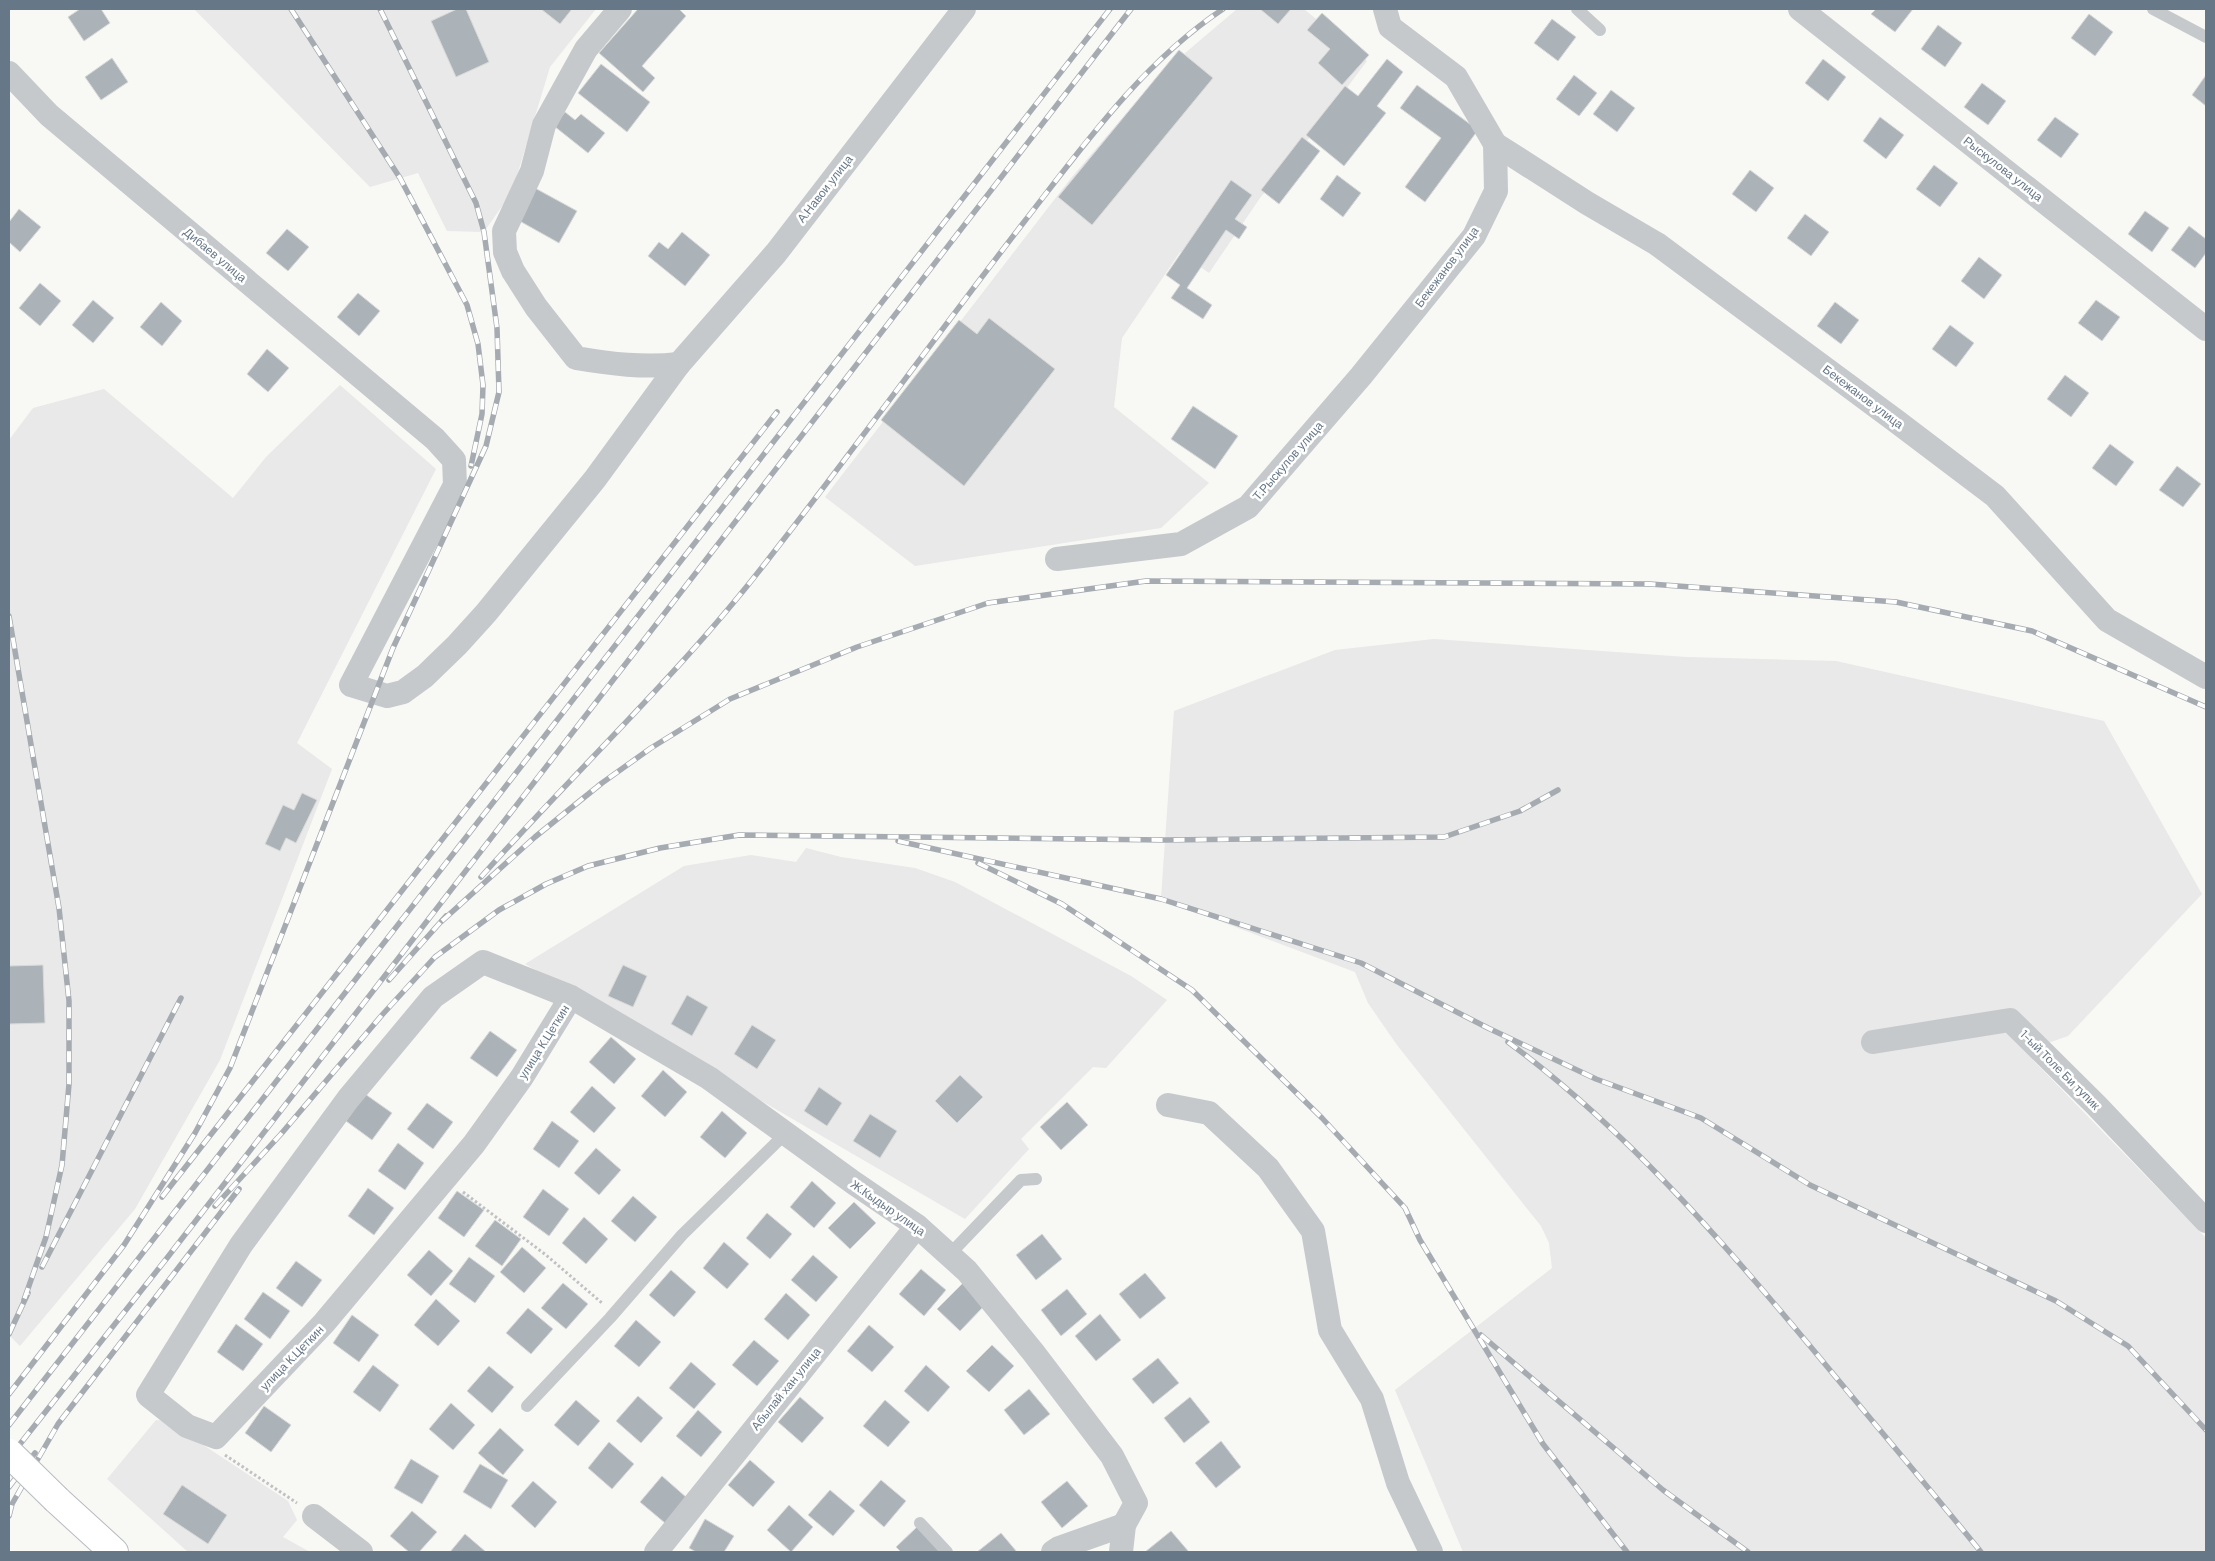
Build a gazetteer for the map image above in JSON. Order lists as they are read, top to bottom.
{
  "streets": {
    "street": [
      "Рыскулова улица",
      "А.Навои улица",
      "Дибаев улица",
      "Бекежанов улица",
      "Т.Рыскулов улица",
      "улица К.Цеткин",
      "1-ый Толе Би тупик",
      "Ж.Кыдыр улица",
      "Абылай хан улица"
    ]
  },
  "crossings": [
    ["А.Навои улица", "Дибаев улица"],
    ["Бекежанов улица", "Т.Рыскулов улица"],
    ["улица К.Цеткин", "Ж.Кыдыр улица"],
    ["Ж.Кыдыр улица", "Абылай хан улица"]
  ]
}
